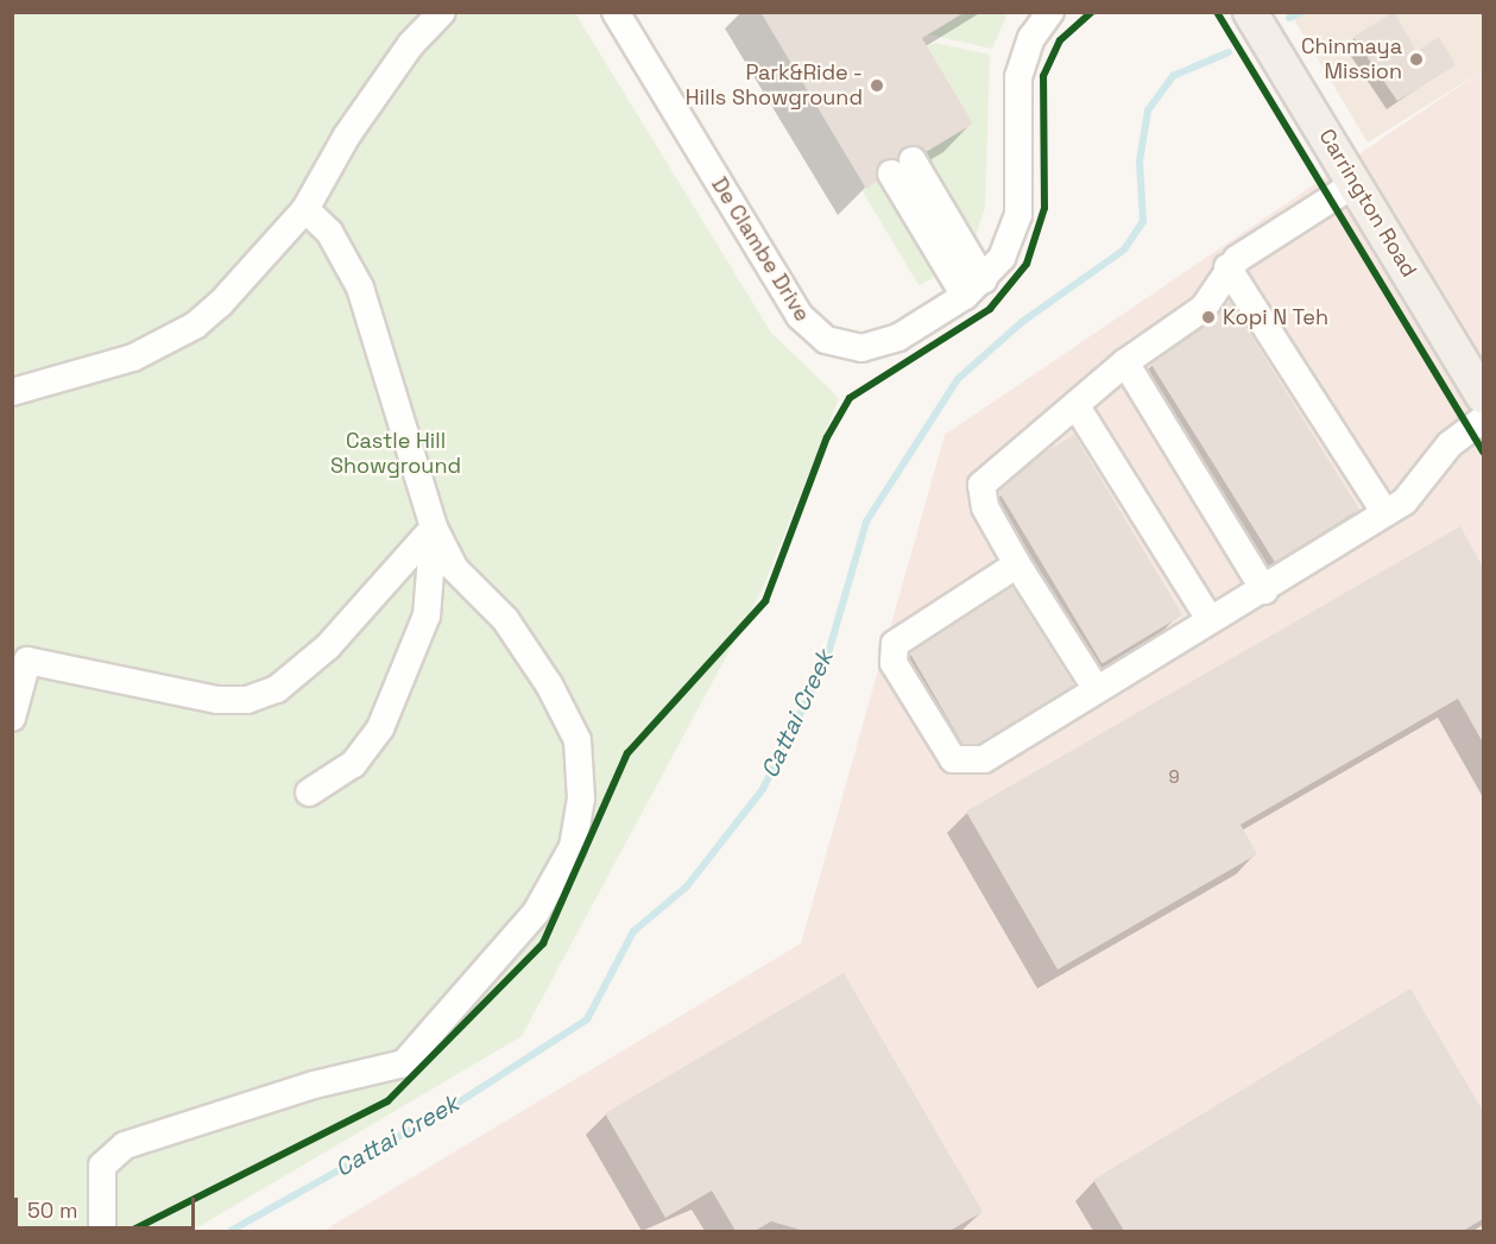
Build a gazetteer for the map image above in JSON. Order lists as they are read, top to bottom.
{
  "streets": {
    "main road": ["Carrington Road"],
    "street": ["De Clambe Drive"]
  },
  "water": ["Cattai Creek"],
  "parks": ["Castle Hill Showground"],
  "places": ["Chinmaya Mission", "Park&Ride - Hills Showground", "Kopi N Teh"],
  "house_numbers": ["9"],
  "scale_bar": "50 m"
}
